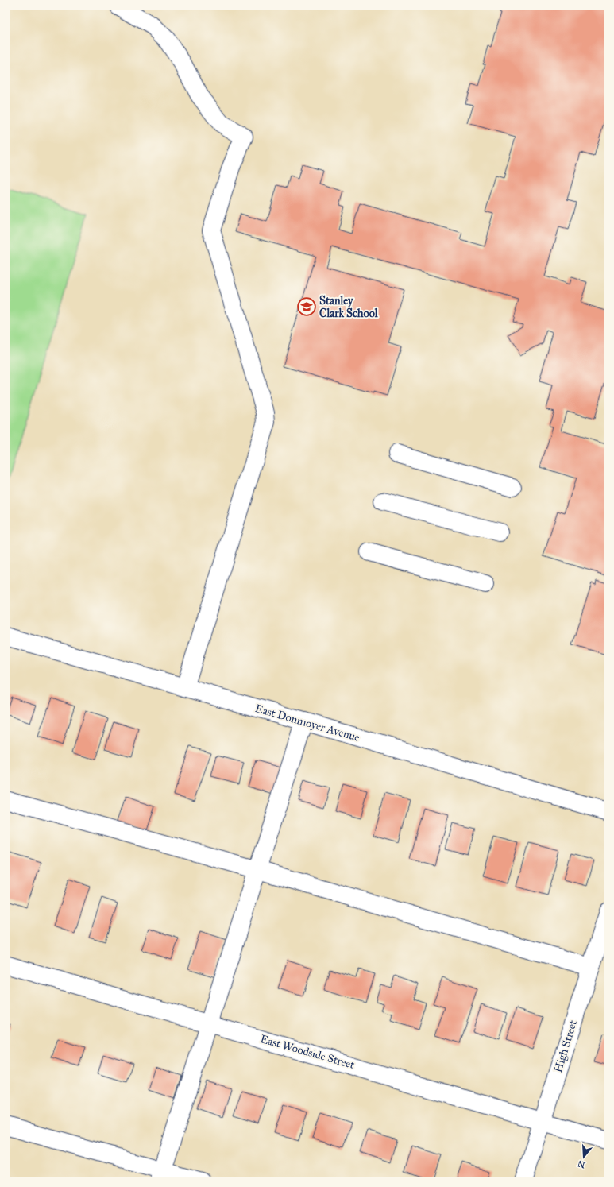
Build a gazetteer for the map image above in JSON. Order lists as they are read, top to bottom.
{
  "streets": {
    "street": ["East Donmoyer Avenue", "High Street", "East Woodside Street"]
  },
  "crossings": [
    ["High Street", "East Woodside Street"]
  ],
  "places": {
    "school or university": ["Stanley Clark School"]
  },
  "north": "bottom"
}
